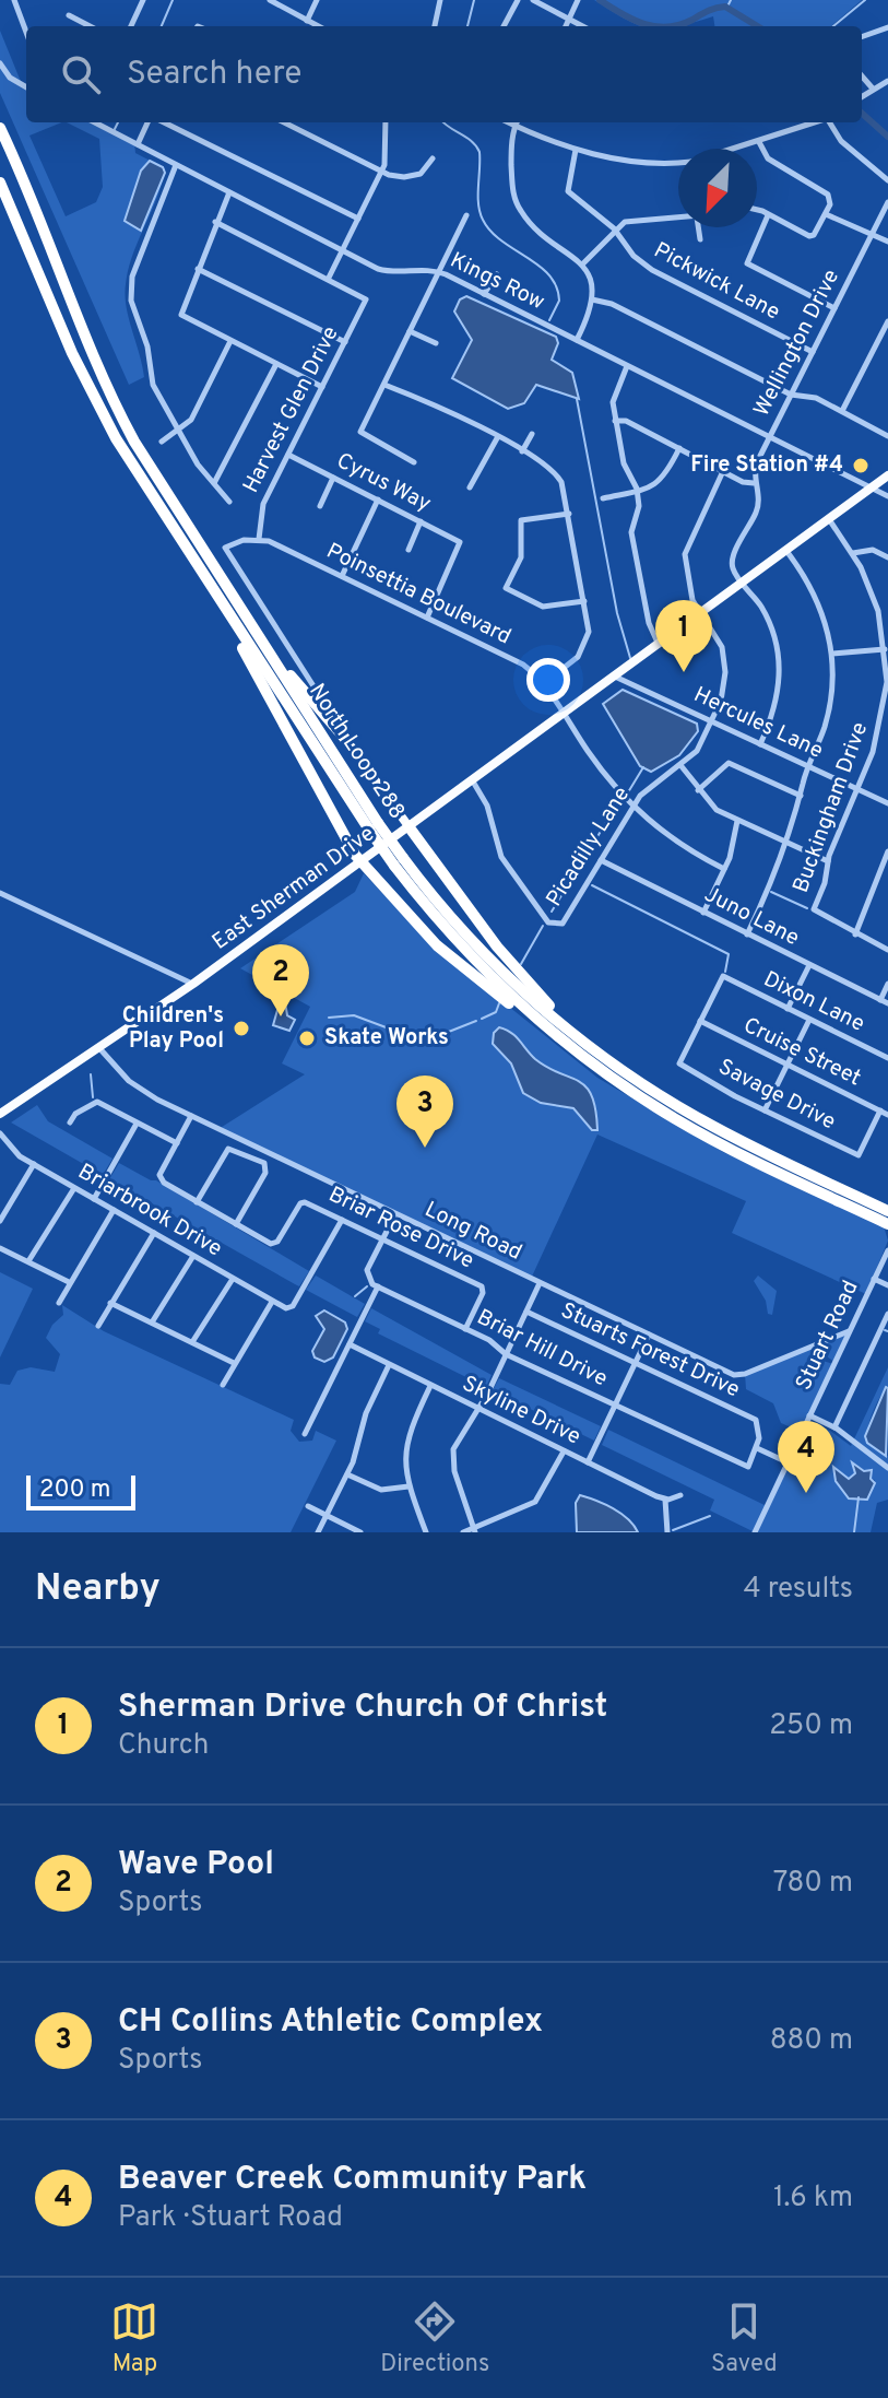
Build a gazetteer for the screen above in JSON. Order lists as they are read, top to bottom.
{
  "streets": {
    "highway": ["North Loop 288"],
    "main road": ["East Sherman Drive"],
    "street": [
      "Kings Row",
      "Pickwick Lane",
      "Wellington Drive",
      "Harvest Glen Drive",
      "Cyrus Way",
      "Poinsettia Boulevard",
      "Hercules Lane",
      "Buckingham Drive",
      "Picadilly Lane",
      "Juno Lane",
      "Dixon Lane",
      "Cruise Street",
      "Savage Drive",
      "Briarbrook Drive",
      "Briar Rose Drive",
      "Long Road",
      "Stuart Road",
      "Briar Hill Drive",
      "Stuarts Forest Drive",
      "Skyline Drive"
    ]
  },
  "crossings": [
    ["Kings Row", "Wellington Drive"],
    ["Kings Row", "East Sherman Drive"],
    ["Pickwick Lane", "Wellington Drive"],
    ["Wellington Drive", "Hercules Lane"],
    ["Wellington Drive", "East Sherman Drive"],
    ["Harvest Glen Drive", "Cyrus Way"],
    ["Harvest Glen Drive", "Poinsettia Boulevard"],
    ["Harvest Glen Drive", "North Loop 288"],
    ["Cyrus Way", "Poinsettia Boulevard"],
    ["Poinsettia Boulevard", "North Loop 288"],
    ["Poinsettia Boulevard", "Picadilly Lane"],
    ["Poinsettia Boulevard", "East Sherman Drive"],
    ["Hercules Lane", "Buckingham Drive"],
    ["Hercules Lane", "Picadilly Lane"],
    ["Hercules Lane", "East Sherman Drive"],
    ["North Loop 288", "East Sherman Drive"],
    ["Buckingham Drive", "East Sherman Drive"],
    ["Picadilly Lane", "East Sherman Drive"],
    ["Picadilly Lane", "Juno Lane"],
    ["East Sherman Drive", "Long Road"],
    ["Dixon Lane", "Cruise Street"],
    ["Dixon Lane", "Savage Drive"],
    ["Cruise Street", "Savage Drive"],
    ["Briarbrook Drive", "Briar Rose Drive"],
    ["Briar Rose Drive", "Briar Hill Drive"],
    ["Long Road", "Stuart Road"],
    ["Briar Hill Drive", "Stuarts Forest Drive"]
  ],
  "places": ["Fire Station #4", "Children's Play Pool", "Skate Works"],
  "scale_bar": "200 m",
  "north": "bottom left",
  "page": {
    "search": "Search here",
    "pins": [
      "1",
      "2",
      "3",
      "4"
    ],
    "scale": "200 m",
    "heading": ["Nearby", "4 results"],
    "list": [
      {
        "mark": "1",
        "name": "Sherman Drive Church Of Christ",
        "note": "Church",
        "value": "250 m"
      },
      {
        "mark": "2",
        "name": "Wave Pool",
        "note": "Sports",
        "value": "780 m"
      },
      {
        "mark": "3",
        "name": "CH Collins Athletic Complex",
        "note": "Sports",
        "value": "880 m"
      },
      {
        "mark": "4",
        "name": "Beaver Creek Community Park",
        "note": "Park · Stuart Road",
        "value": "1.6 km"
      }
    ],
    "nav": ["Map", "Directions", "Saved"]
  }
}
